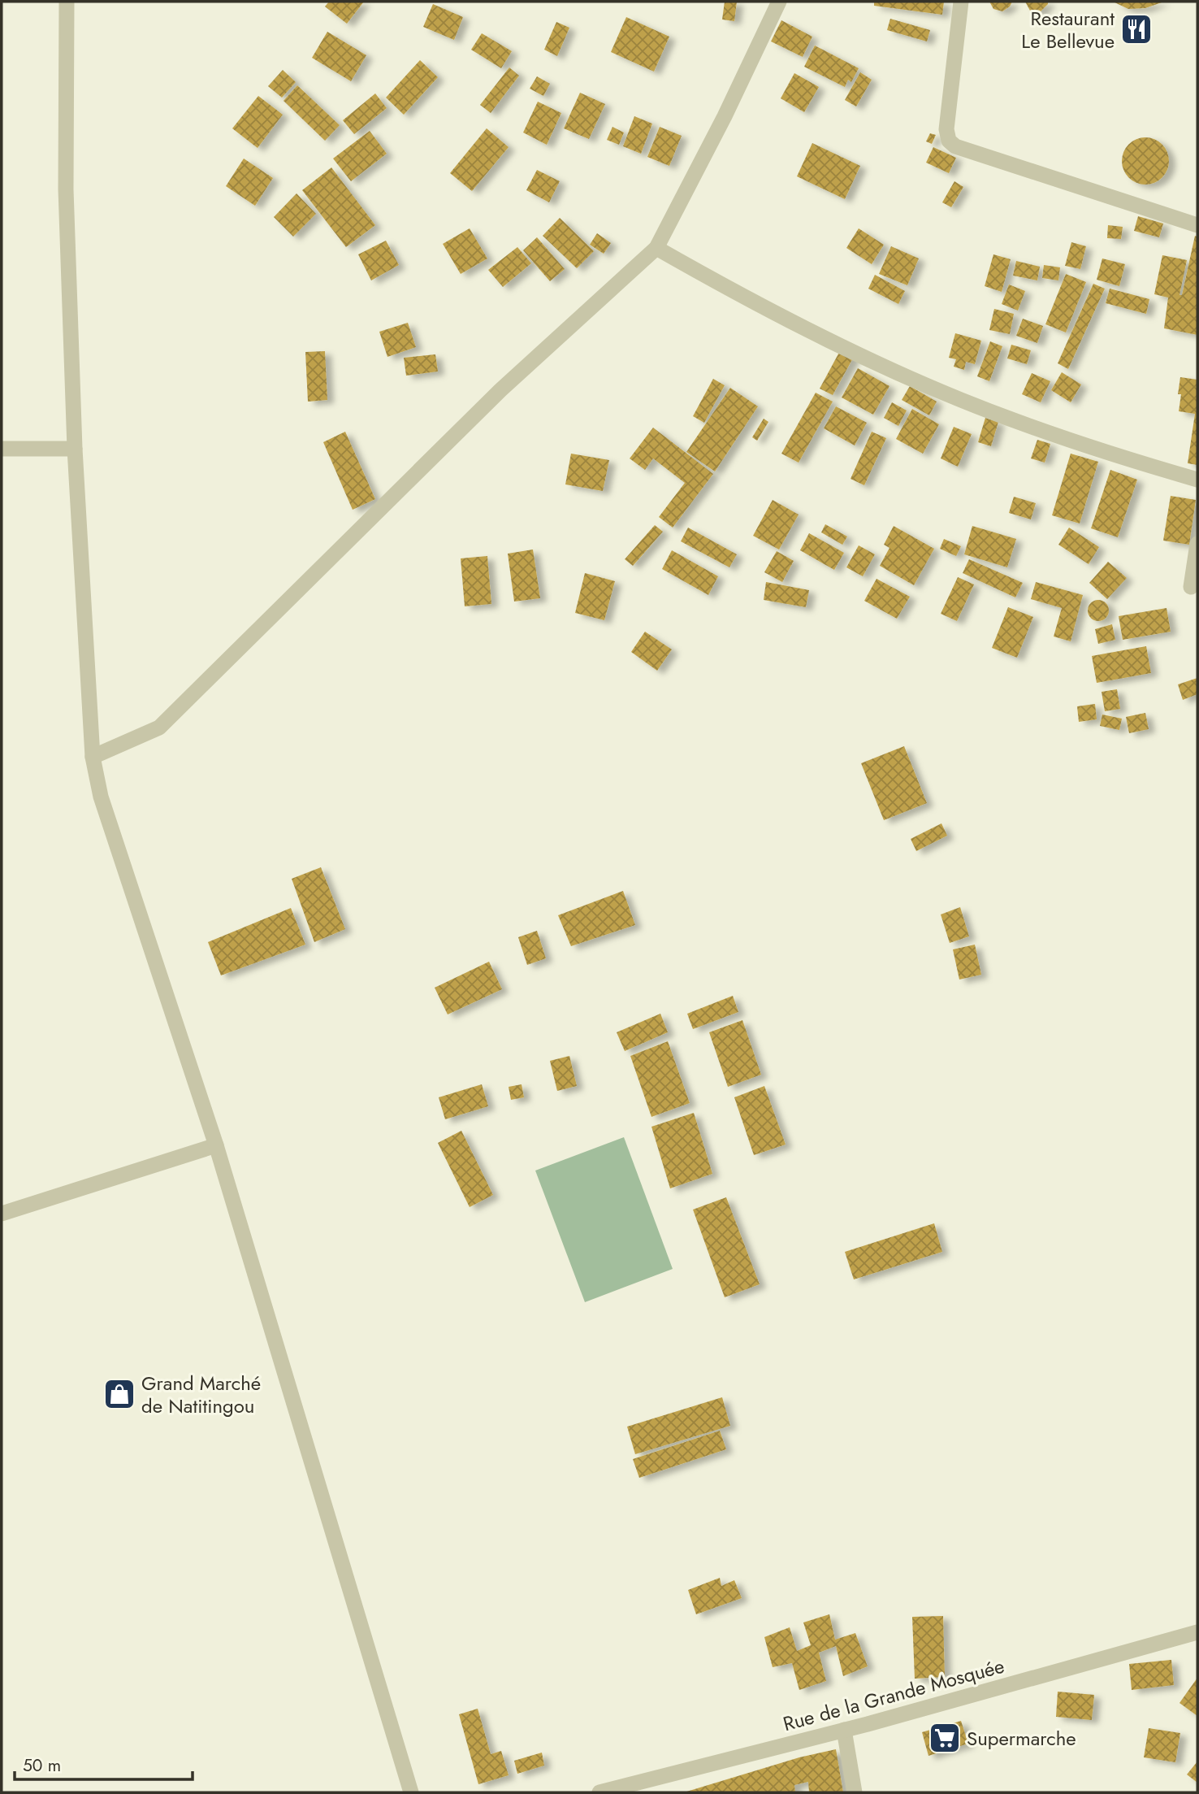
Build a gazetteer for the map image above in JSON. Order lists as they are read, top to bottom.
{
  "streets": {
    "street": ["Rue de la Grande Mosquée"]
  },
  "places": {
    "restaurant": ["Restaurant Le Bellevue"],
    "shop": ["Grand Marché de Natitingou"],
    "supermarket": ["Supermarche"]
  },
  "scale_bar": "50 m"
}
